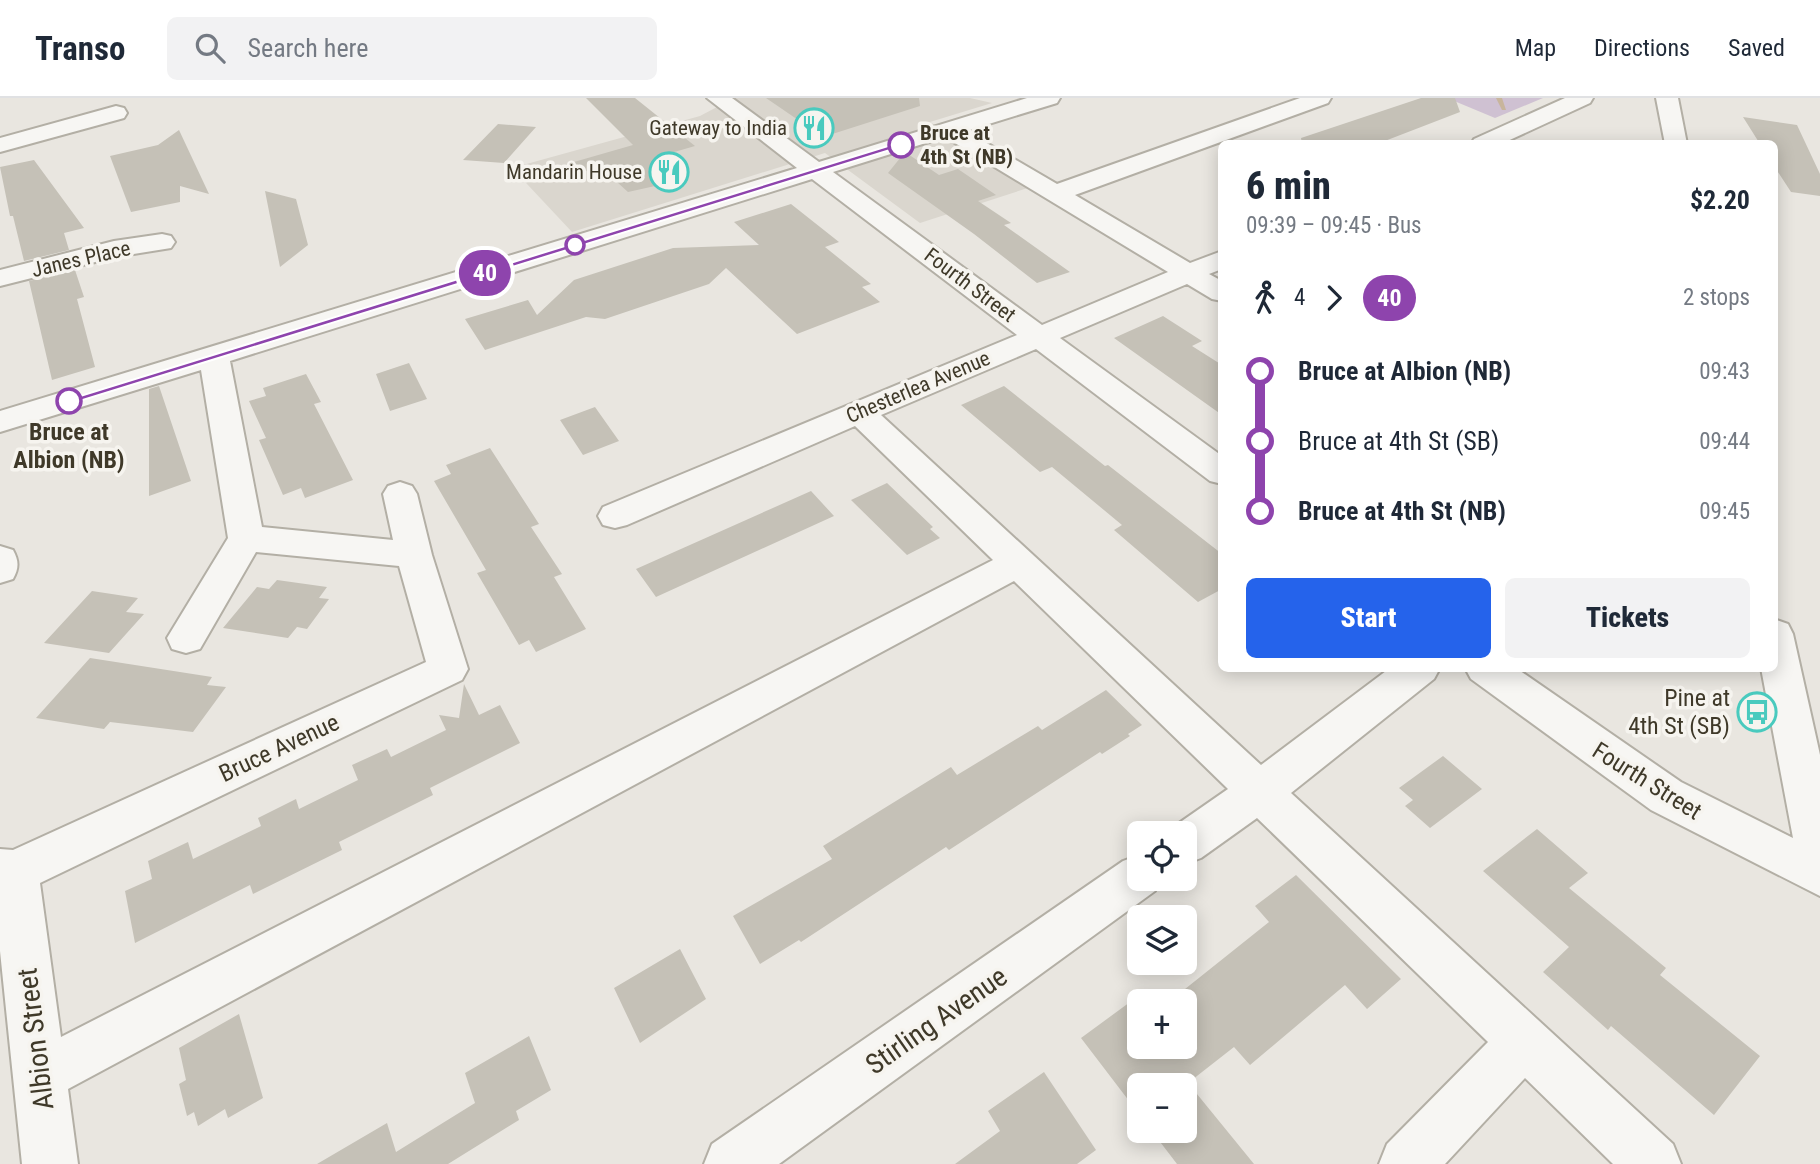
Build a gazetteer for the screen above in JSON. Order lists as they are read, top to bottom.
{
  "streets": {
    "street": [
      "Janes Place",
      "Fourth Street",
      "Chesterlea Avenue",
      "Bruce Avenue",
      "Stirling Avenue",
      "Albion Street"
    ]
  },
  "crossings": [
    ["Fourth Street", "Chesterlea Avenue"],
    ["Bruce Avenue", "Albion Street"]
  ],
  "places": {
    "restaurant": ["Gateway to India", "Mandarin House"],
    "other": ["Bruce at 4th St (NB)", "Bruce at Albion (NB)"],
    "bus stop": ["Pine at 4th St (SB)"]
  },
  "lines": ["bus line 40"],
  "page": {
    "header": "Transo",
    "search": "Search here",
    "nav": ["Map", "Directions", "Saved"],
    "on_map": "40",
    "heading": ["6 min", "09:39 – 09:45 · Bus", "$2.20"],
    "legs": ["4", "40", "2 stops"],
    "list": [
      {
        "name": "Bruce at Albion (NB)",
        "value": "09:43"
      },
      {
        "name": "Bruce at 4th St (SB)",
        "value": "09:44"
      },
      {
        "name": "Bruce at 4th St (NB)",
        "value": "09:45"
      }
    ],
    "buttons": ["Start", "Tickets"],
    "map_buttons": ["+", "−"]
  }
}
